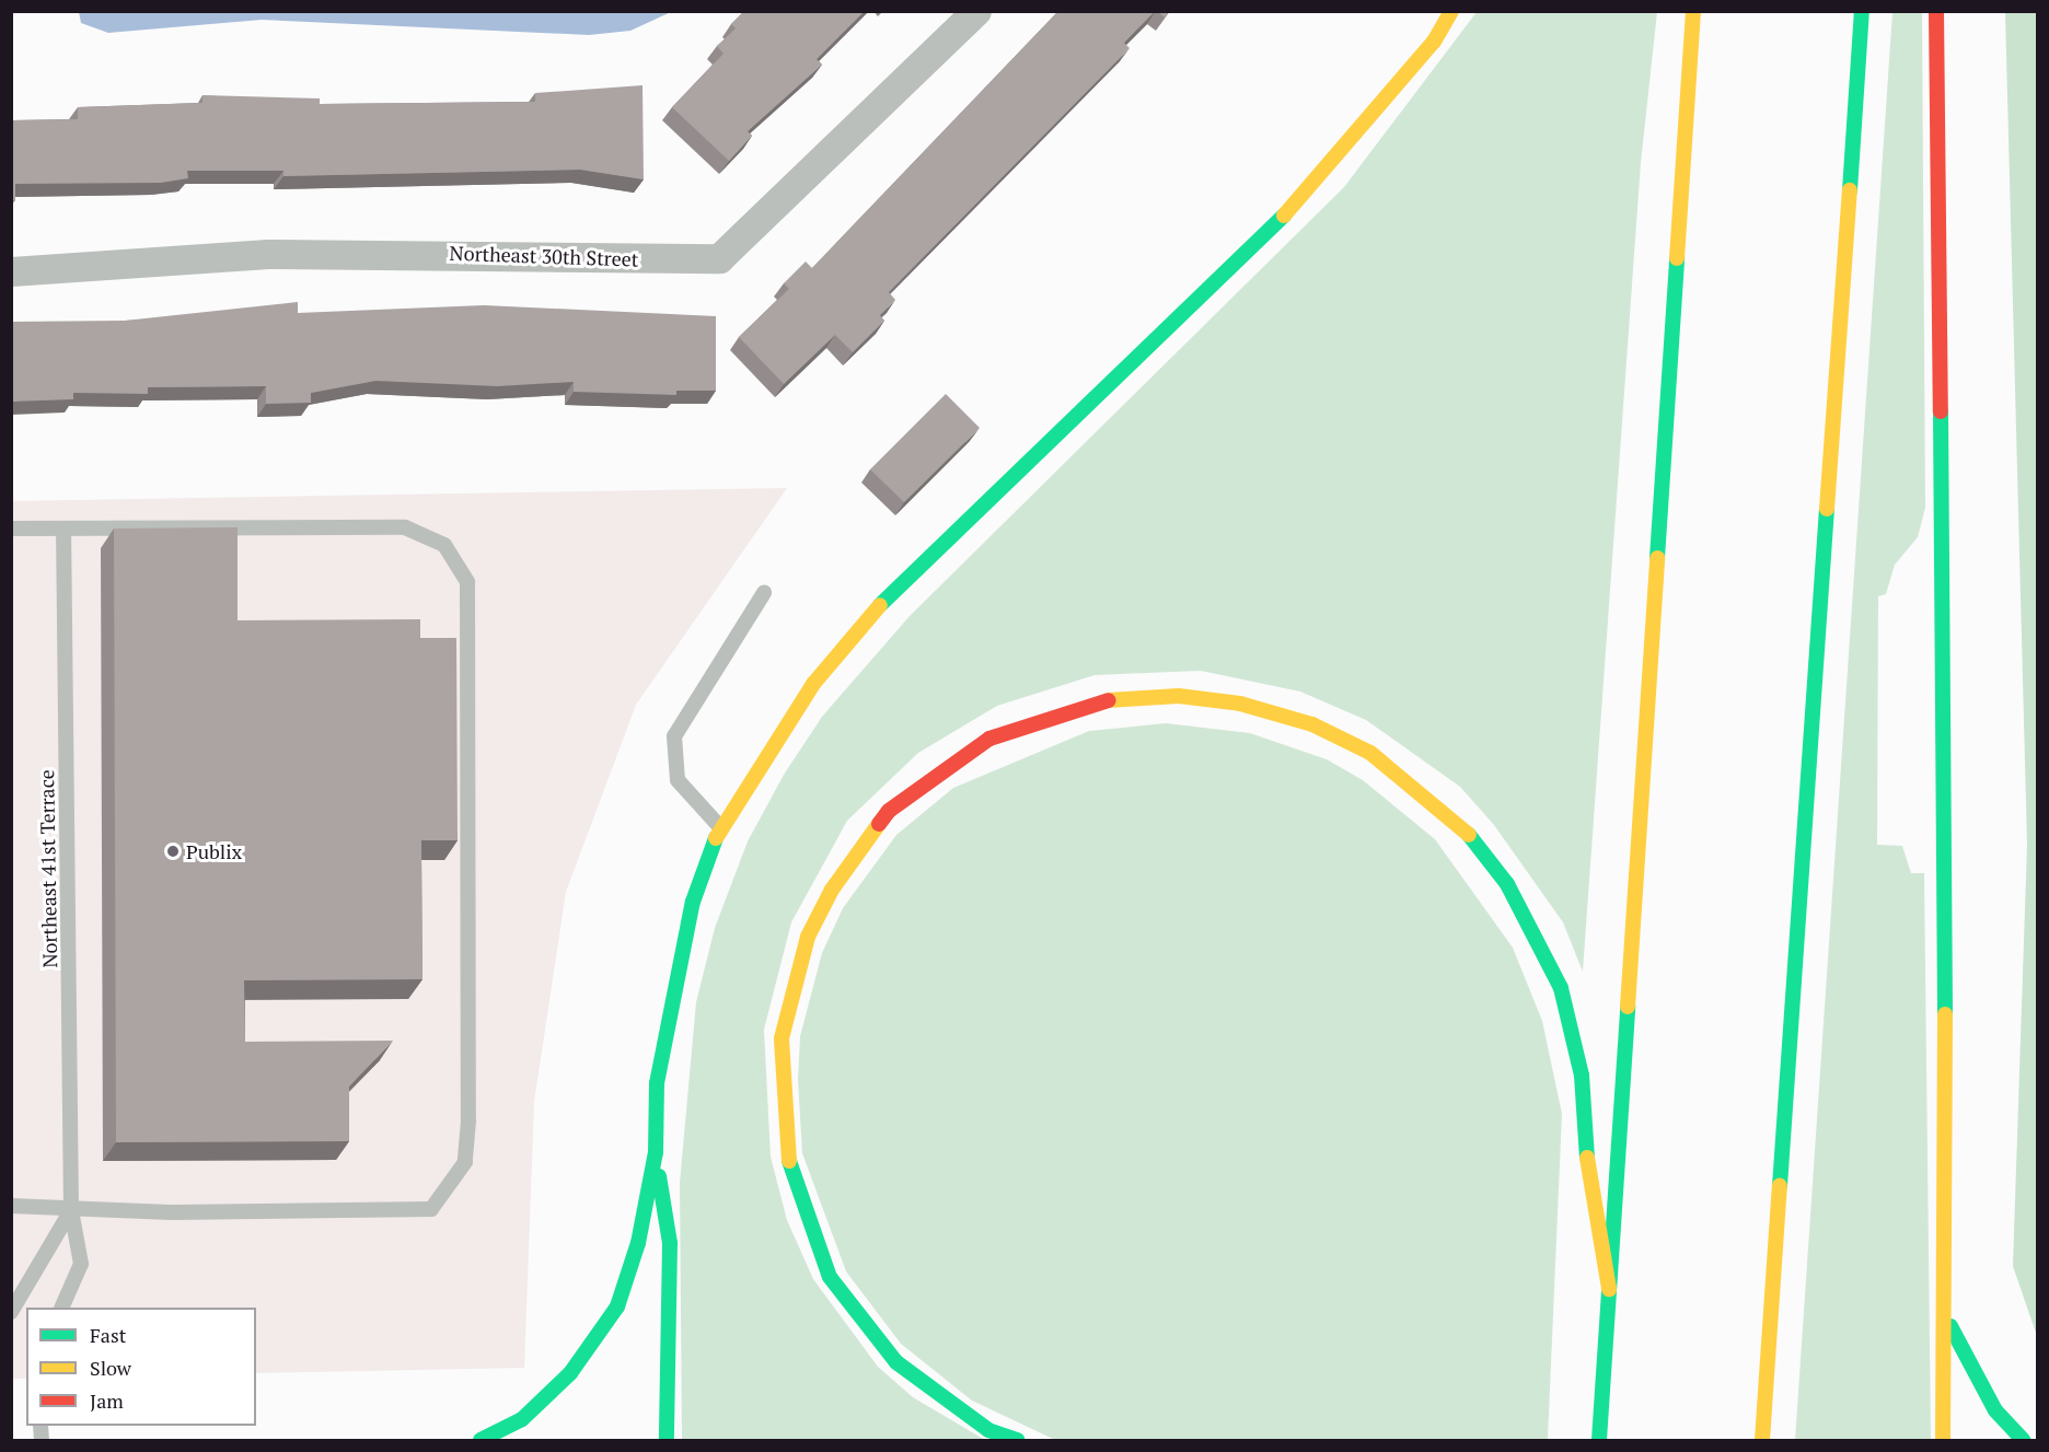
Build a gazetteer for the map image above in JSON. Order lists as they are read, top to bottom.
{
  "streets": {
    "street": ["Northeast 30th Street"],
    "lane": ["Northeast 41st Terrace"]
  },
  "places": ["Publix"],
  "legend": ["Fast", "Slow", "Jam"]
}
